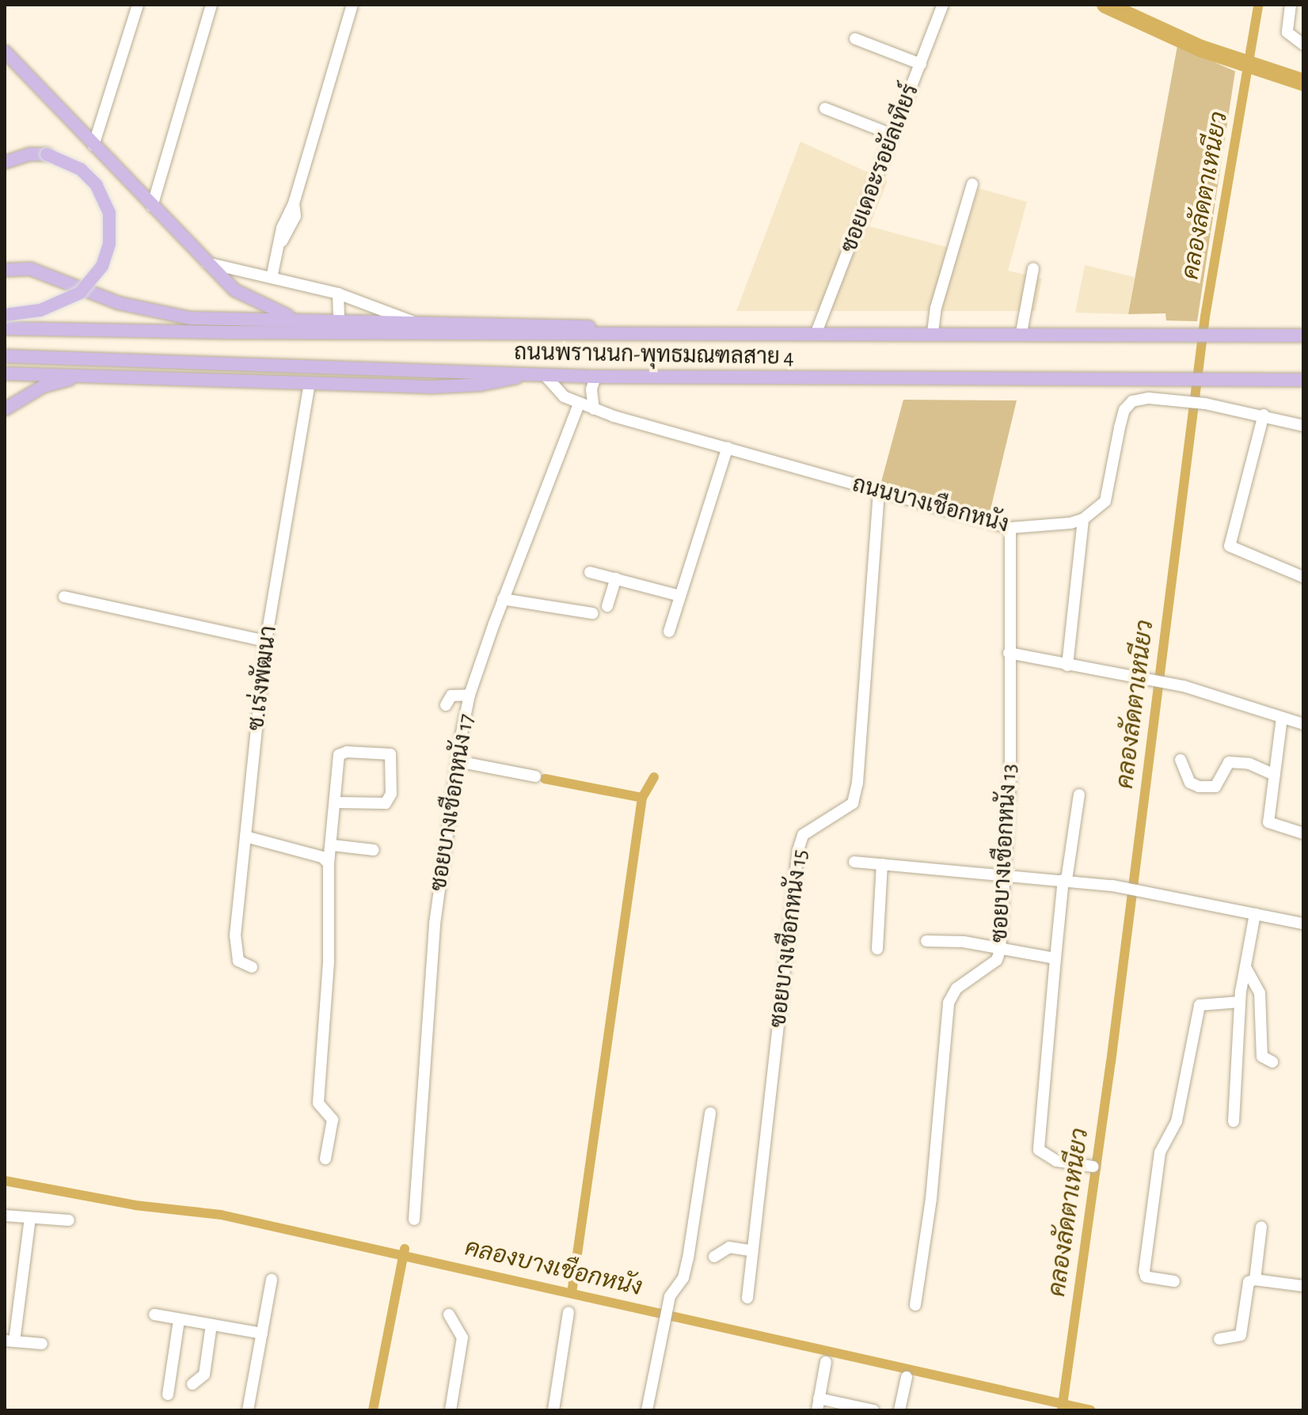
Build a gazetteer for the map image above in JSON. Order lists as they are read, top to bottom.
{
  "streets": {
    "main road": ["ถนนพรานนก-พุทธมณฑลสาย 4"],
    "street": [
      "ซอยเดอะรอยัลเทียร์",
      "ถนนบางเชือกหนัง",
      "ซ.เร่งพัฒนา",
      "ซอยบางเชือกหนัง 17",
      "ซอยบางเชือกหนัง 13",
      "ซอยบางเชือกหนัง 15"
    ]
  },
  "crossings": [
    ["ซอยเดอะรอยัลเทียร์", "ถนนพรานนก-พุทธมณฑลสาย 4"],
    ["ถนนพรานนก-พุทธมณฑลสาย 4", "ถนนบางเชือกหนัง"],
    ["ถนนบางเชือกหนัง", "ซอยบางเชือกหนัง 17"],
    ["ถนนบางเชือกหนัง", "ซอยบางเชือกหนัง 13"],
    ["ถนนบางเชือกหนัง", "ซอยบางเชือกหนัง 15"]
  ],
  "water": ["คลองลัดตาเหนียว", "คลองบางเชือกหนัง"]
}
